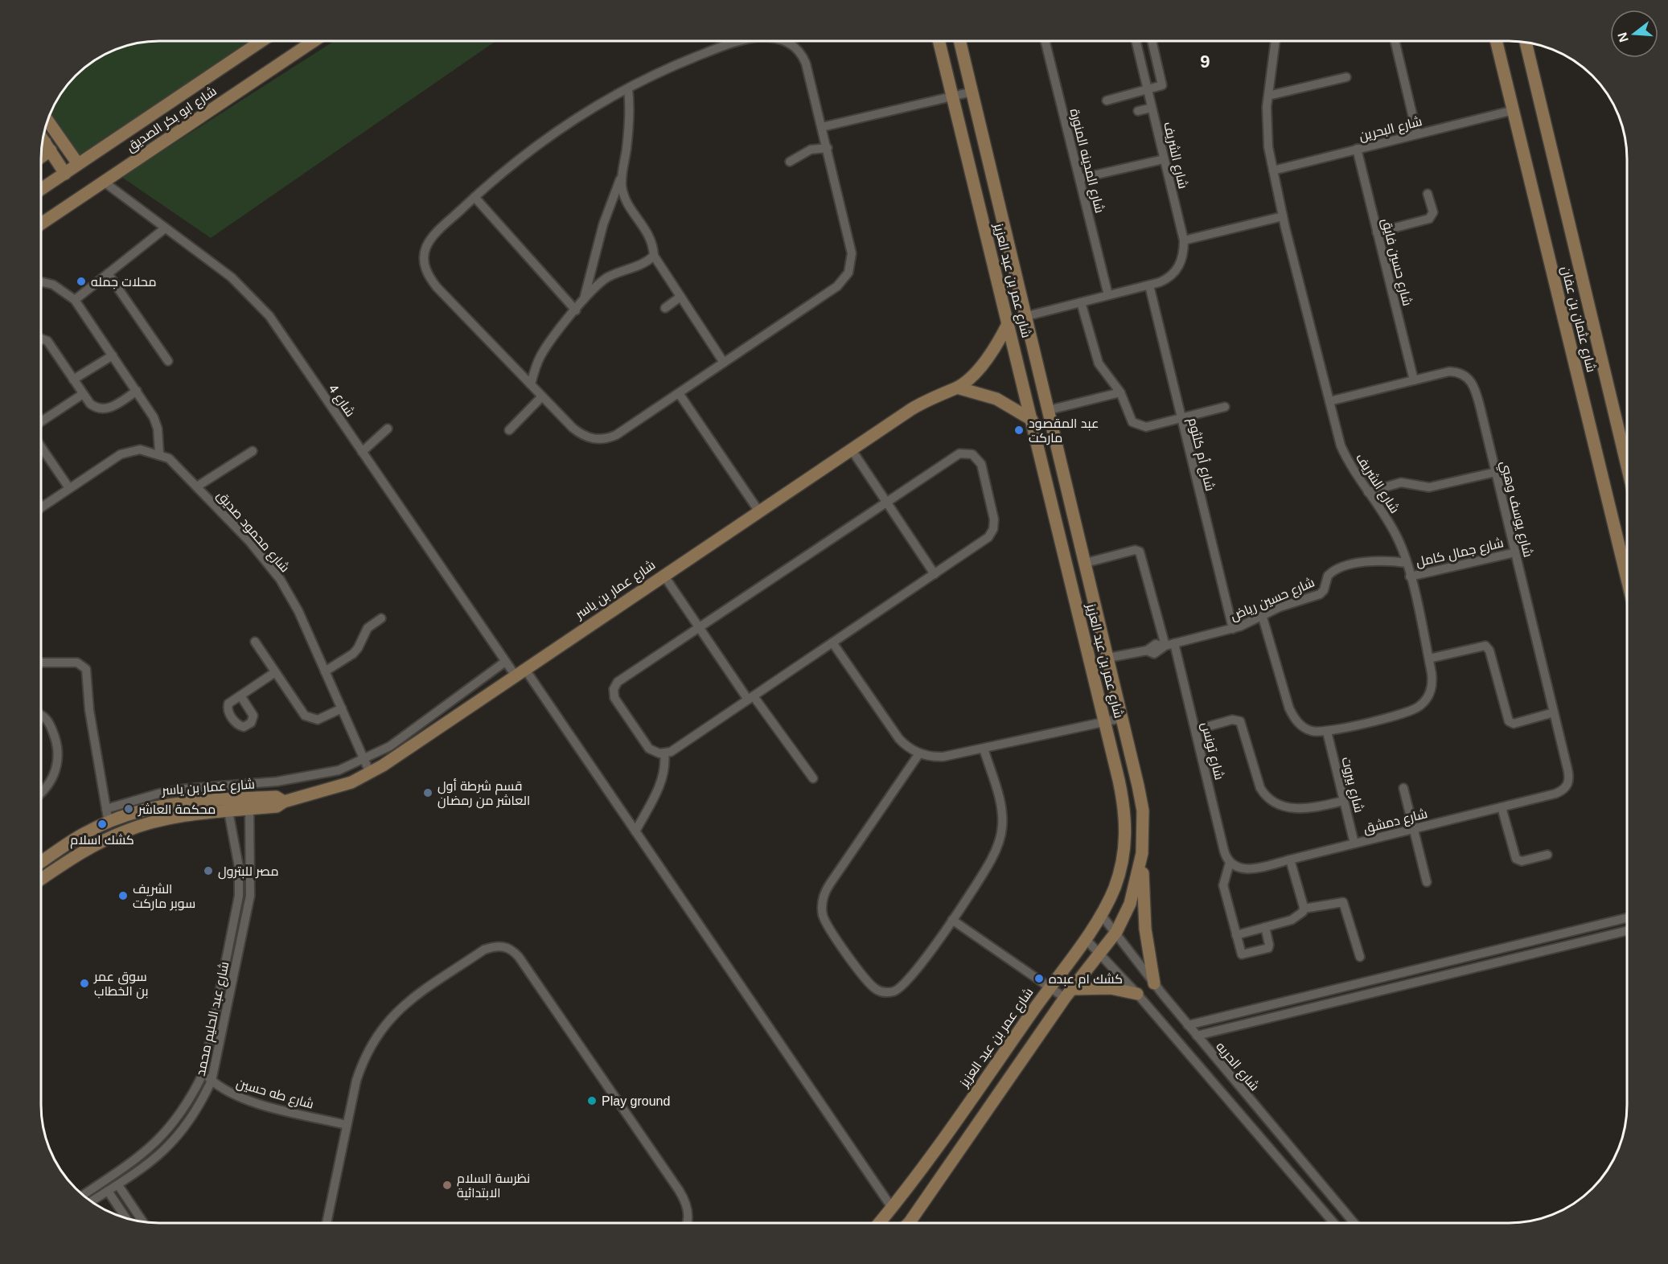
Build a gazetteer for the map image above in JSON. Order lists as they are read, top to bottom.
{
  "streets": {
    "street": [
      "شارع ابو بكر الصديق",
      "شارع البحرين",
      "شارع الشريف",
      "شارع المدينه المنورة",
      "شارع حسين فايق",
      "شارع عمر بن عبد العزيز",
      "شارع عثمان بن عفان",
      "شارع 4",
      "شارع أم كلثوم",
      "شارع يوسف وهبي",
      "شارع محمود صديق",
      "شارع جمال كامل",
      "شارع عمار بن ياسر",
      "شارع حسين رياض",
      "شارع تونس",
      "شارع بيروت",
      "شارع دمشق",
      "شارع عبد الحليم محمد",
      "شارع الحريه",
      "شارع طه حسين"
    ]
  },
  "crossings": [
    ["شارع ابو بكر الصديق", "شارع 4"],
    ["شارع البحرين", "شارع الشريف"],
    ["شارع البحرين", "شارع حسين فايق"],
    ["شارع البحرين", "شارع عثمان بن عفان"],
    ["شارع الشريف", "شارع المدينه المنورة"],
    ["شارع الشريف", "شارع عمر بن عبد العزيز"],
    ["شارع الشريف", "شارع أم كلثوم"],
    ["شارع الشريف", "شارع يوسف وهبي"],
    ["شارع الشريف", "شارع جمال كامل"],
    ["شارع الشريف", "شارع حسين رياض"],
    ["شارع الشريف", "شارع بيروت"],
    ["شارع حسين فايق", "شارع يوسف وهبي"],
    ["شارع عمر بن عبد العزيز", "شارع 4"],
    ["شارع عمر بن عبد العزيز", "شارع عمار بن ياسر"],
    ["شارع عمر بن عبد العزيز", "شارع حسين رياض"],
    ["شارع عمر بن عبد العزيز", "شارع تونس"],
    ["شارع عمر بن عبد العزيز", "شارع الحريه"],
    ["شارع 4", "شارع عمار بن ياسر"],
    ["شارع أم كلثوم", "شارع حسين رياض"],
    ["شارع يوسف وهبي", "شارع جمال كامل"],
    ["شارع يوسف وهبي", "شارع دمشق"],
    ["شارع محمود صديق", "شارع عمار بن ياسر"],
    ["شارع عمار بن ياسر", "شارع عبد الحليم محمد"],
    ["شارع حسين رياض", "شارع تونس"],
    ["شارع تونس", "شارع دمشق"],
    ["شارع بيروت", "شارع دمشق"],
    ["شارع عبد الحليم محمد", "شارع طه حسين"]
  ],
  "districts": ["9"],
  "places": [
    "محلات جمله",
    "عبد المقصود ماركت",
    "قسم شرطة أول العاشر من رمضان",
    "محكمة العاشر",
    "كشك اسلام",
    "مصر للبترول",
    "الشريف سوبر ماركت",
    "كشك ام عبده",
    "سوق عمر بن الخطاب",
    "Play ground",
    "نظرسة السلام الابتدائية"
  ],
  "north": "left"
}
